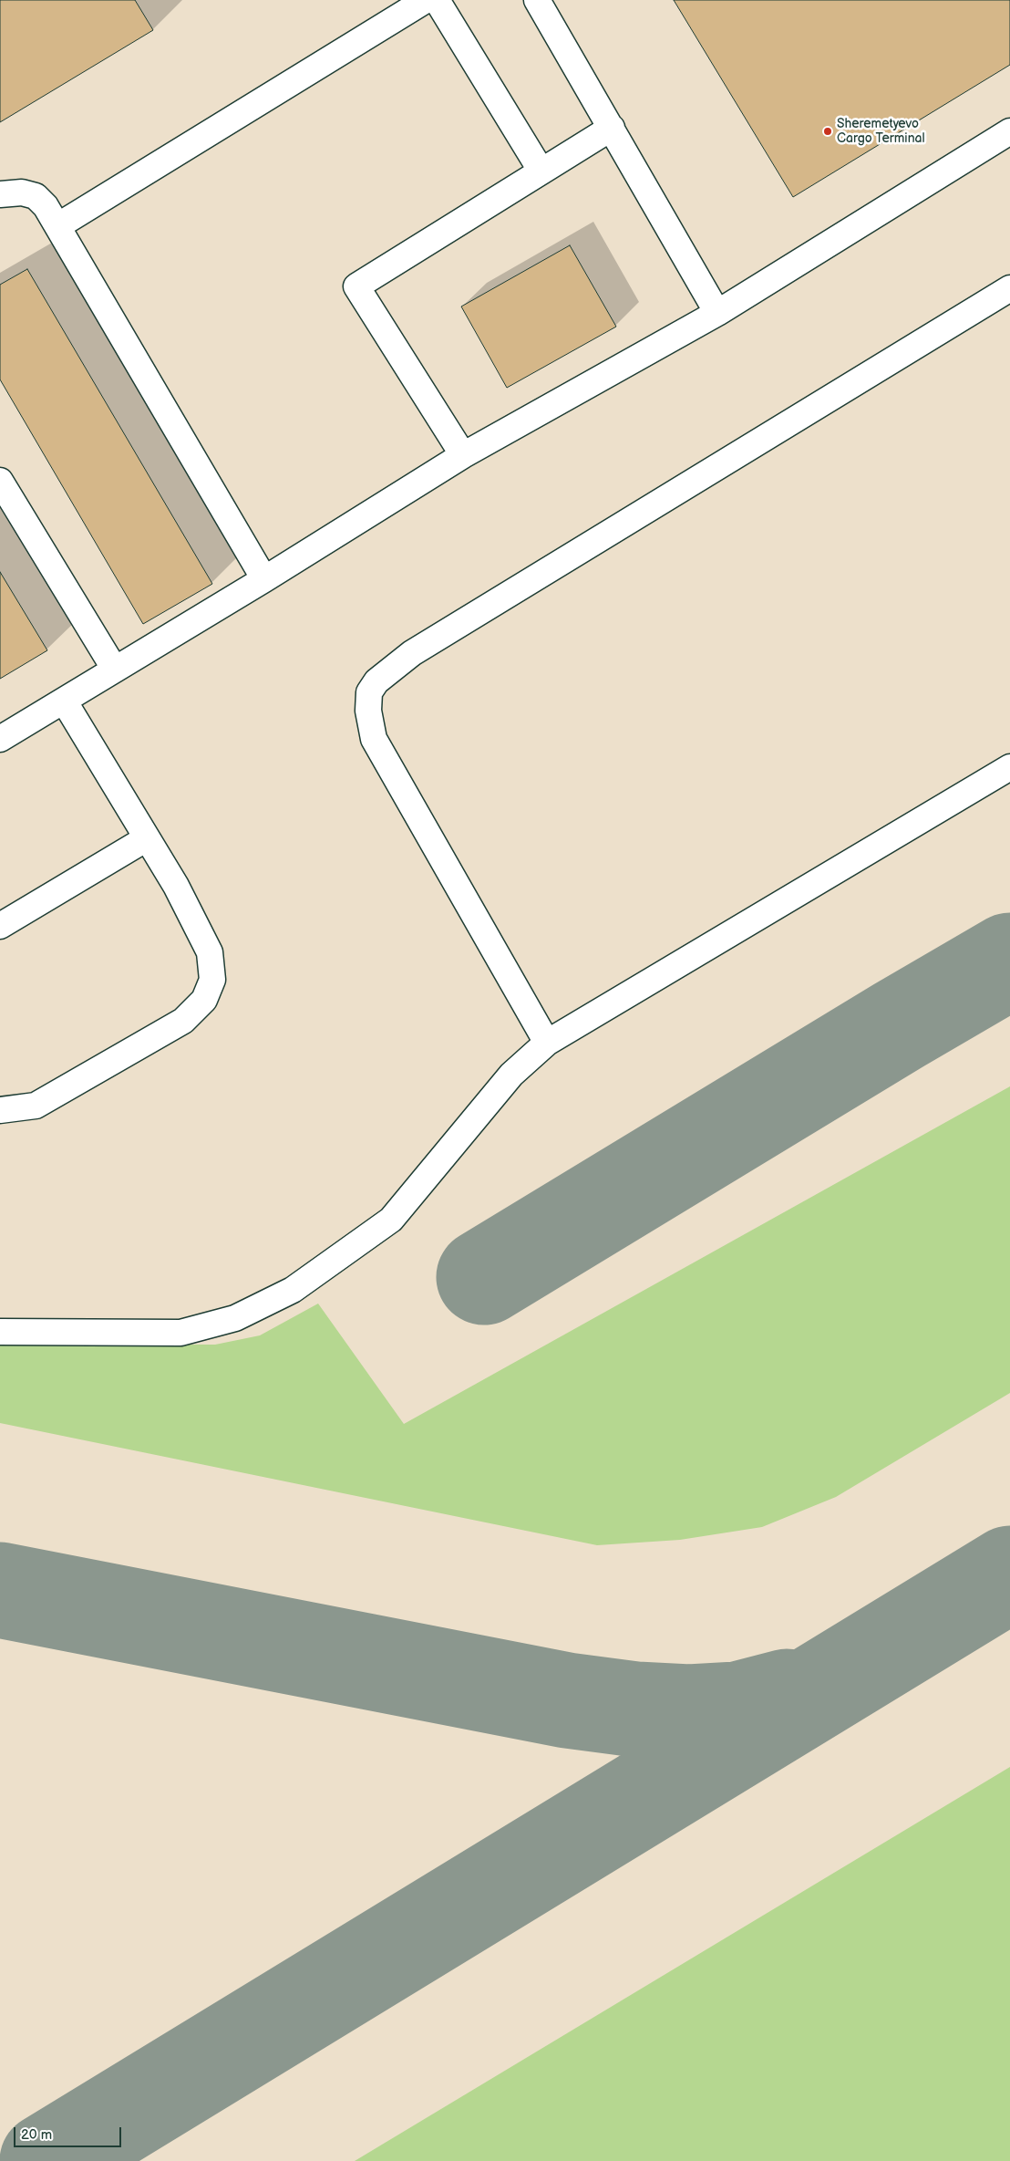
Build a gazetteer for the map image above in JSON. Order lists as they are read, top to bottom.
{
  "places": ["Sheremetyevo Cargo Terminal"],
  "scale_bar": "20 m"
}
